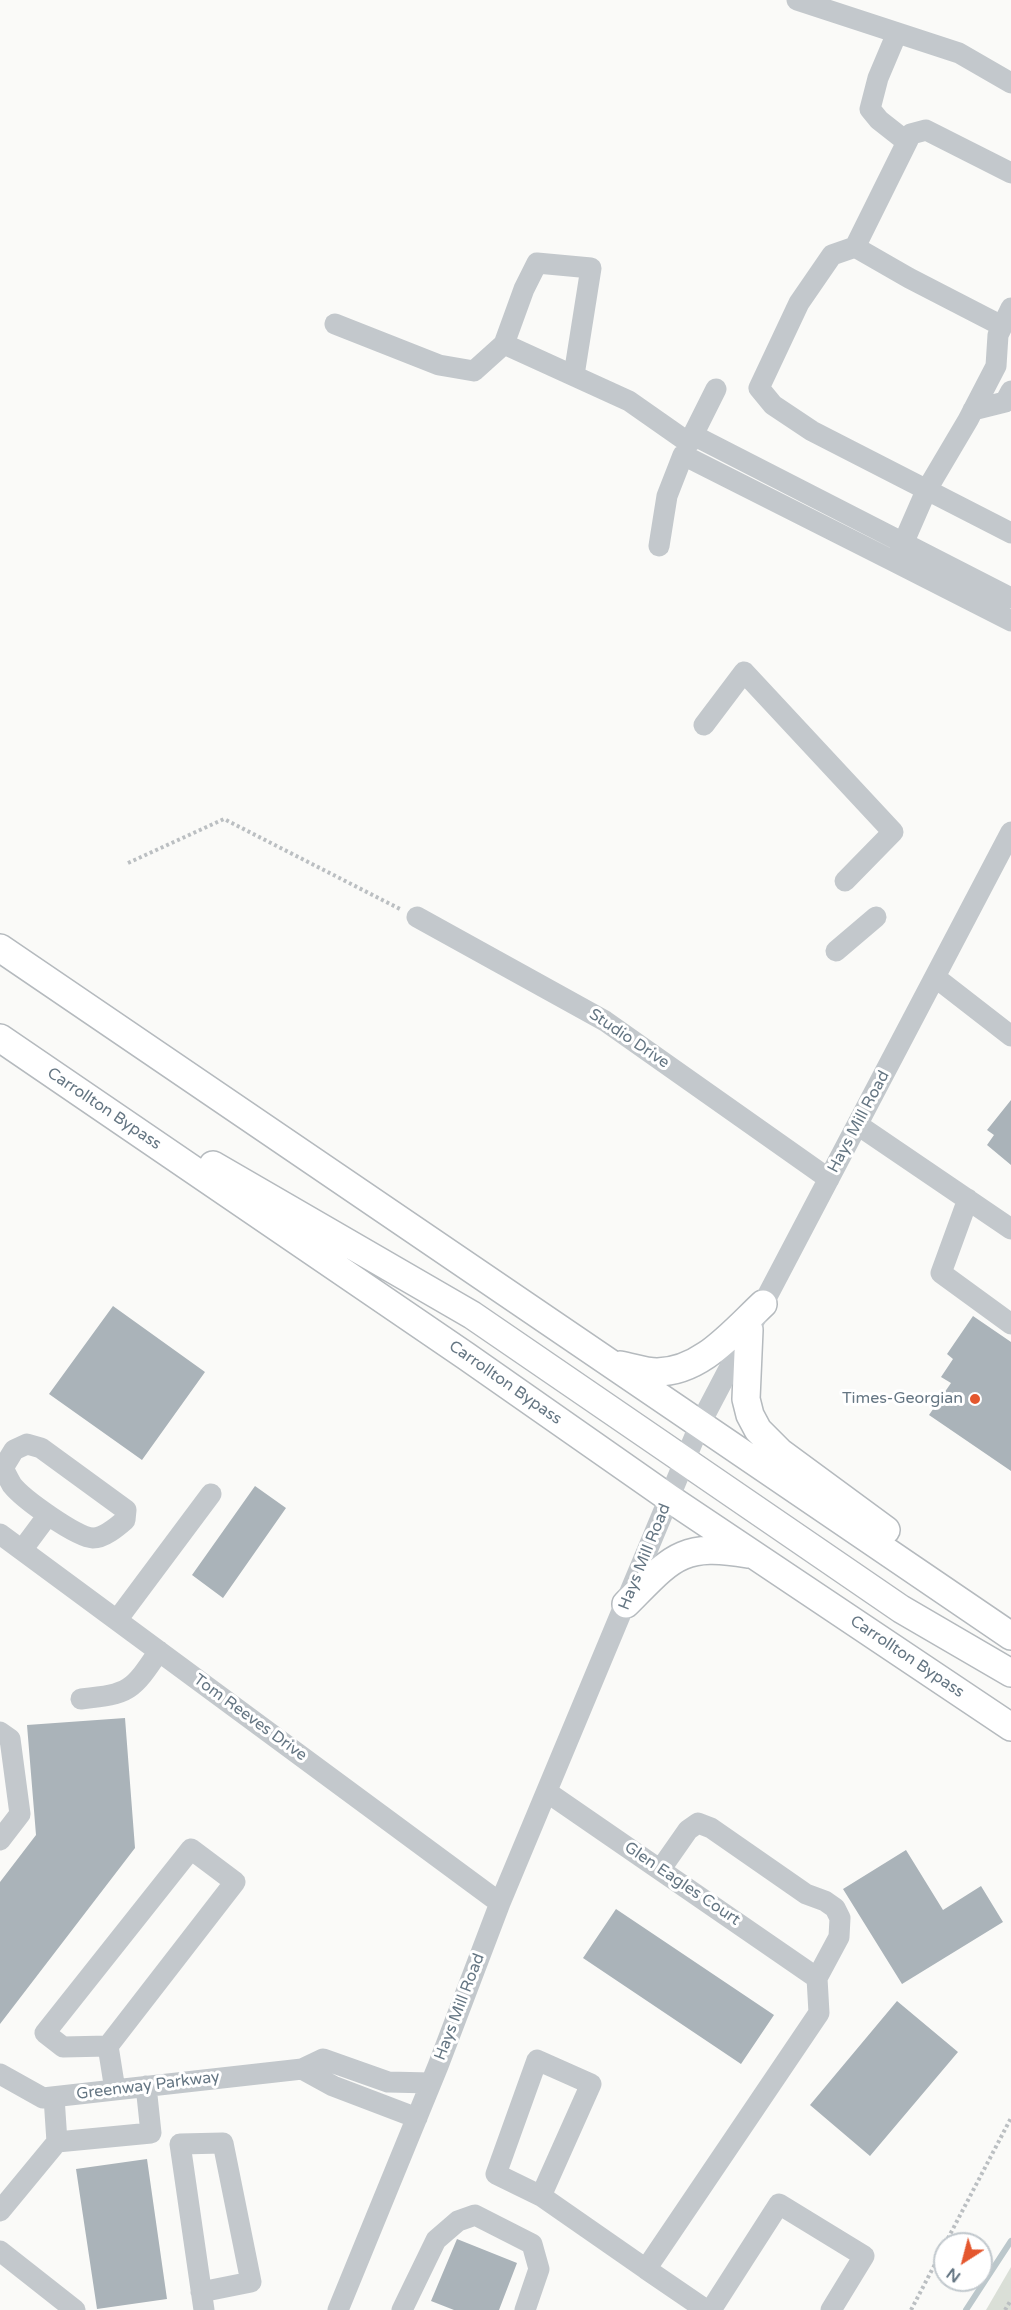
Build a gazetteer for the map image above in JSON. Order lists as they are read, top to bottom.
{
  "streets": {
    "main road": ["Carrollton Bypass"],
    "street": [
      "Studio Drive",
      "Hays Mill Road",
      "Tom Reeves Drive",
      "Glen Eagles Court",
      "Greenway Parkway"
    ]
  },
  "crossings": [
    ["Studio Drive", "Hays Mill Road"],
    ["Carrollton Bypass", "Hays Mill Road"],
    ["Hays Mill Road", "Tom Reeves Drive"],
    ["Hays Mill Road", "Glen Eagles Court"],
    ["Hays Mill Road", "Greenway Parkway"]
  ],
  "places": ["Times-Georgian"],
  "north": "bottom left"
}
